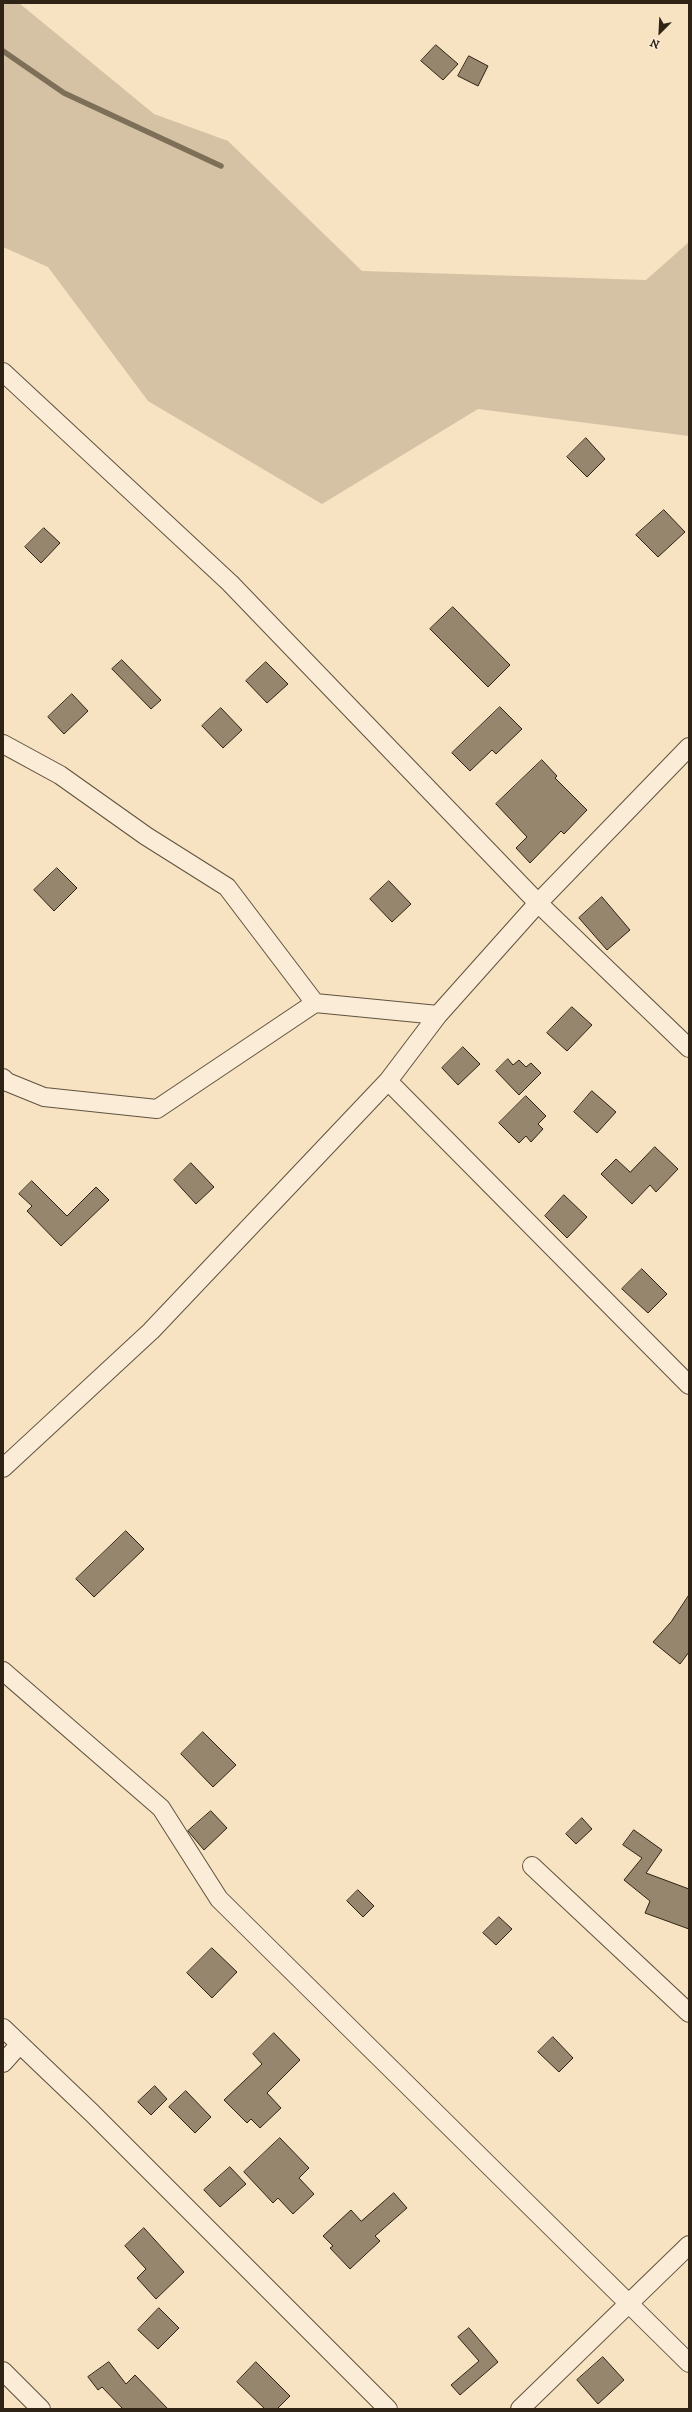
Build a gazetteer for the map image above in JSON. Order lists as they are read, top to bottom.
{
  "north": "bottom left"
}
